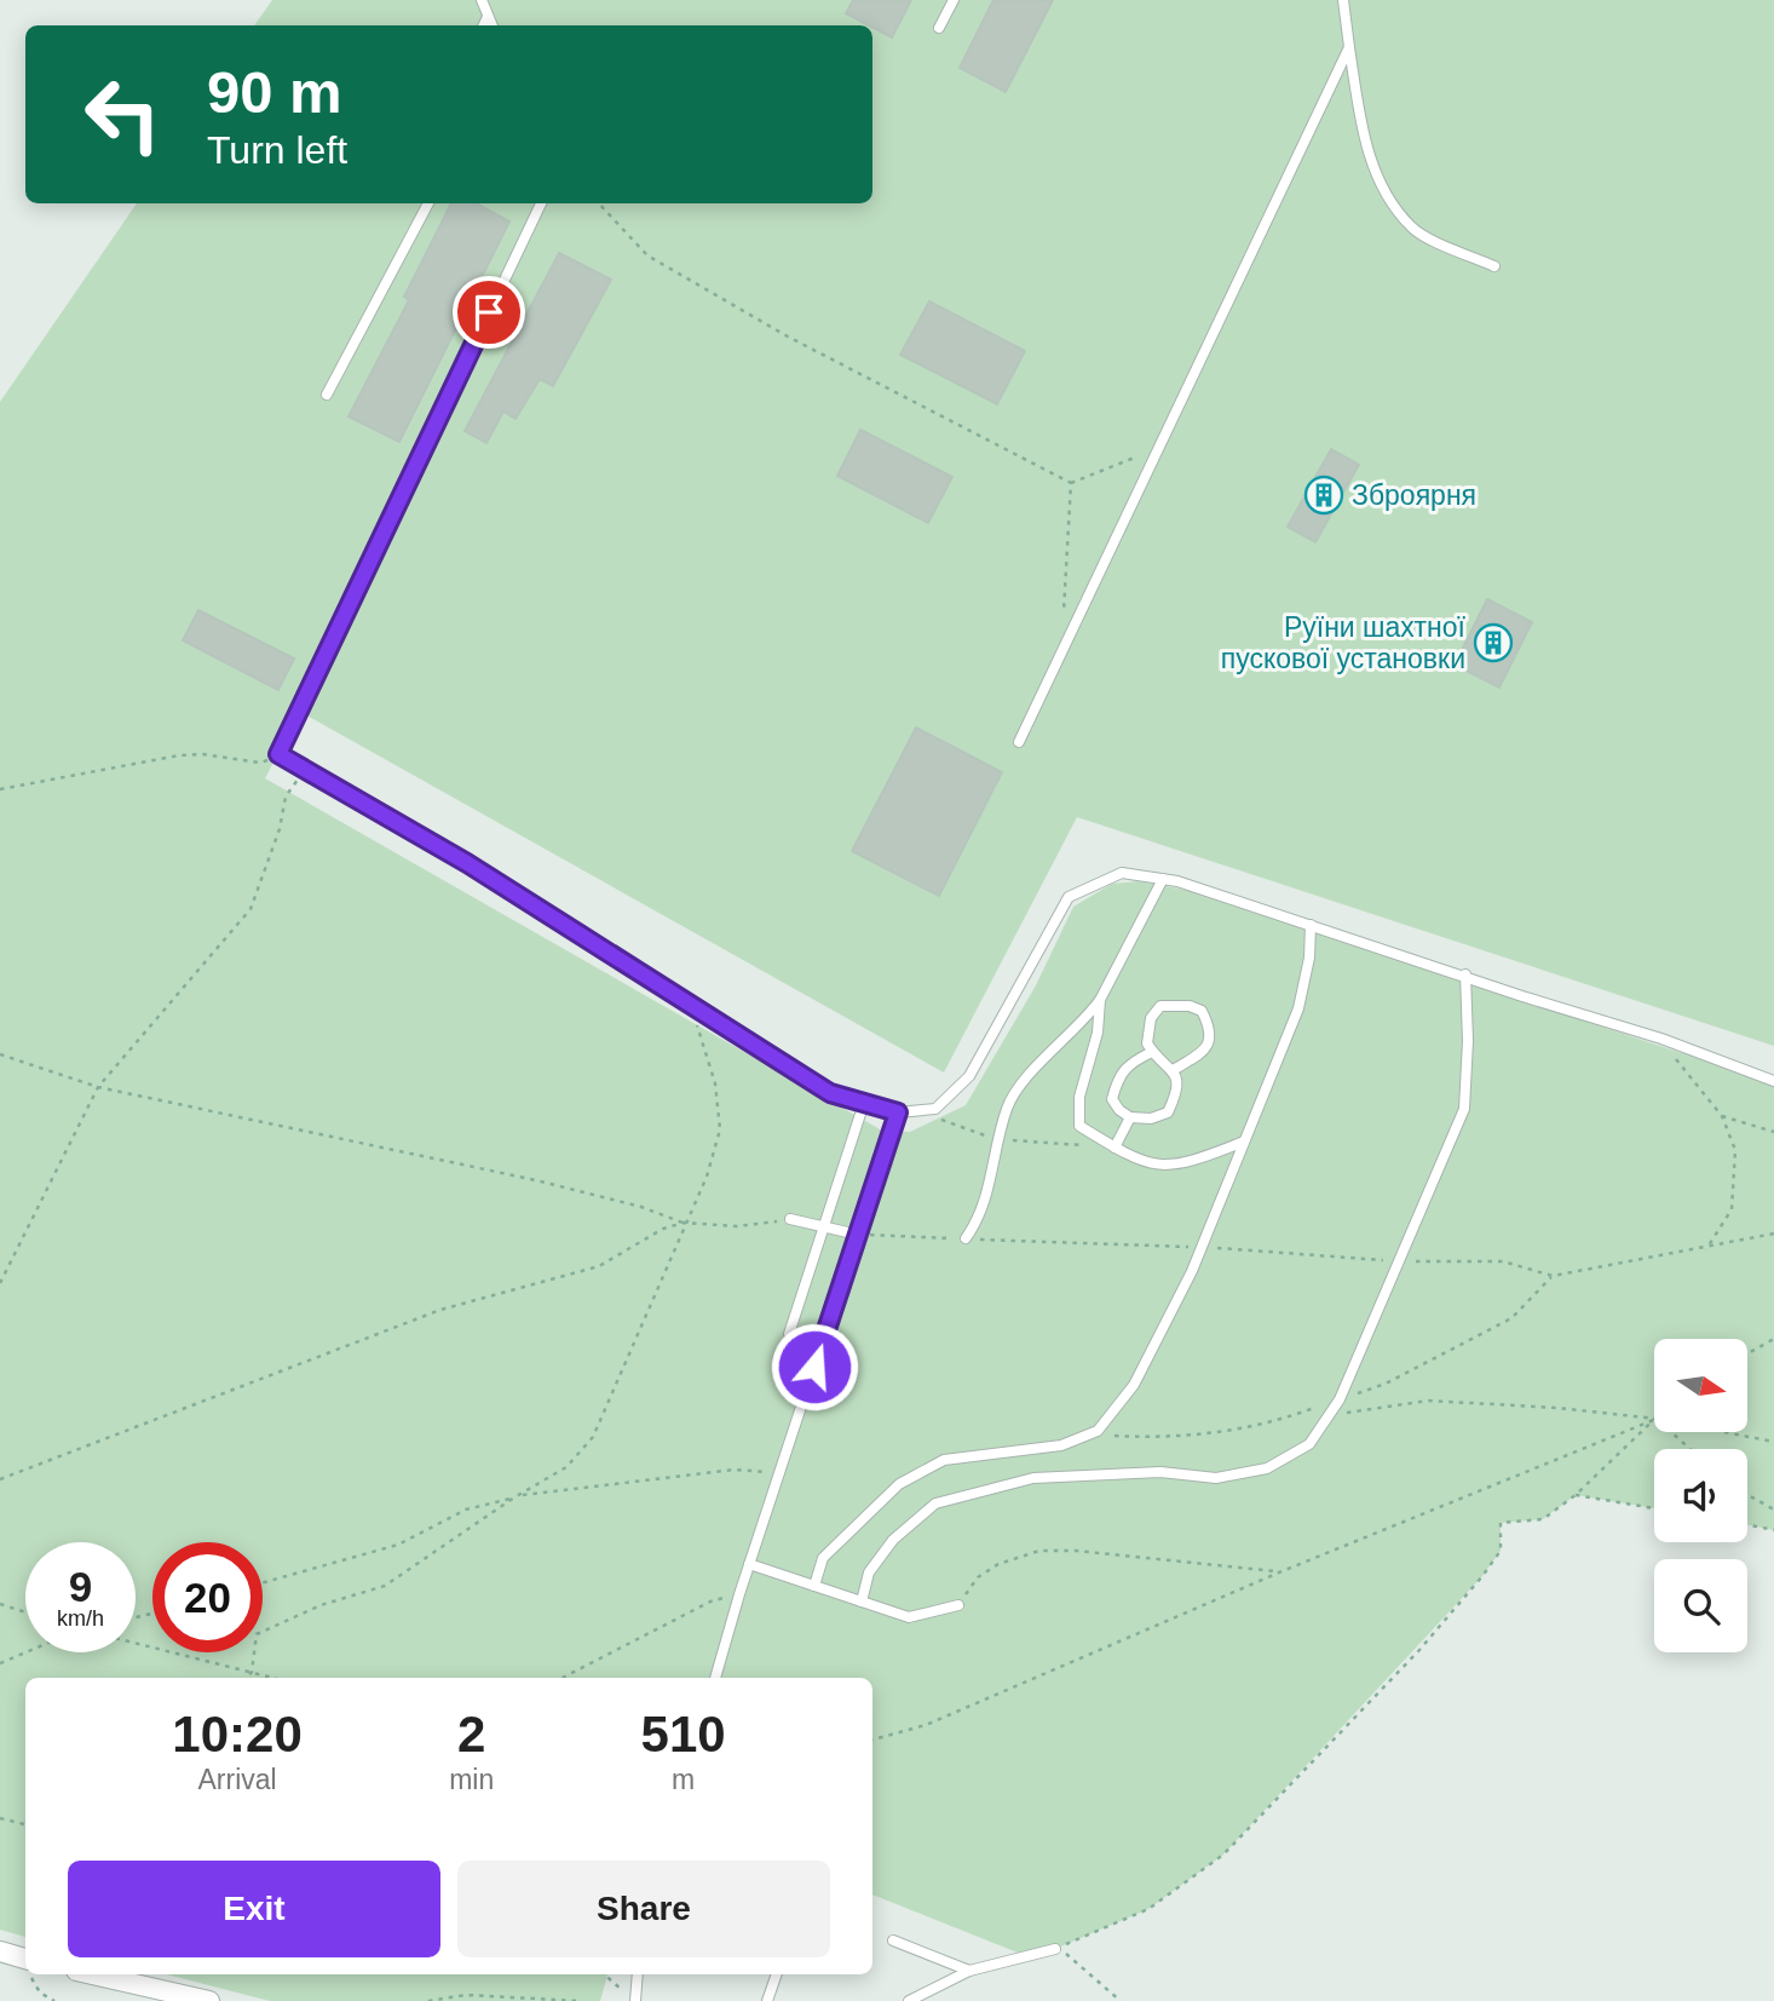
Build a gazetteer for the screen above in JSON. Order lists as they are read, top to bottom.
{
  "places": {
    "building": ["Зброярня", "Руїни шахтної пускової установки"]
  },
  "north": "right",
  "page": {
    "turn": ["90 m", "Turn left"],
    "speed": "9 km/h",
    "limit": "20",
    "eta": [
      "10:20",
      "Arrival",
      "2",
      "min",
      "510",
      "m"
    ],
    "buttons": ["Exit", "Share"]
  }
}
